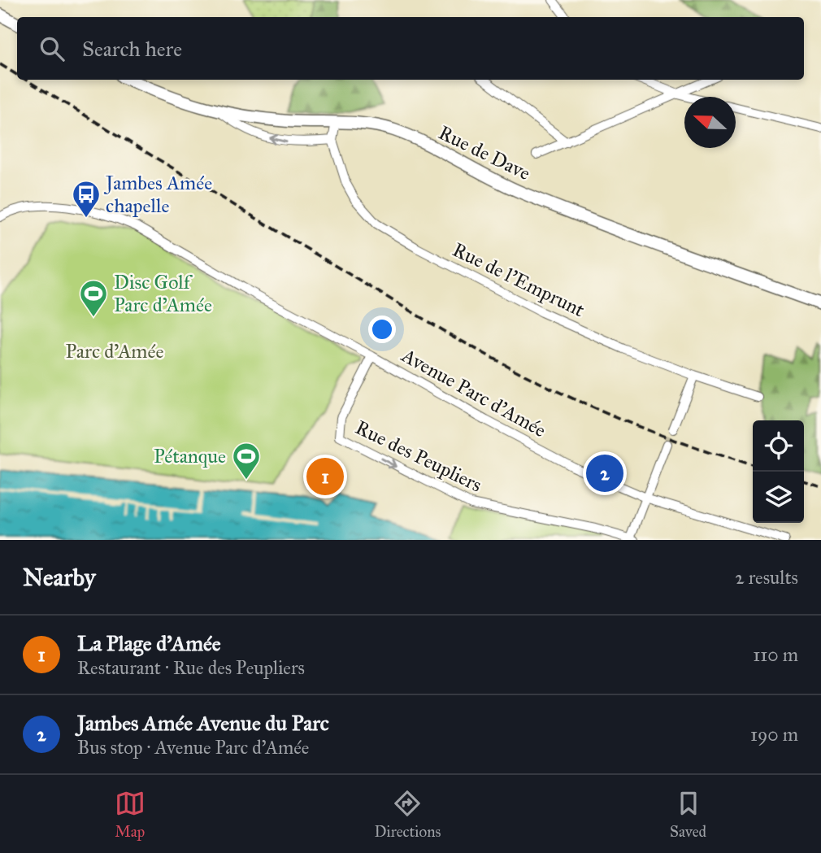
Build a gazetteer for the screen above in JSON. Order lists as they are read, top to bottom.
{
  "streets": {
    "main road": ["Rue de Dave"],
    "street": ["Rue de l'Emprunt", "Avenue Parc d'Amée", "Rue des Peupliers"]
  },
  "crossings": [
    ["Rue de Dave", "Rue de l'Emprunt"],
    ["Avenue Parc d'Amée", "Rue des Peupliers"]
  ],
  "parks": ["Parc d'Amée"],
  "places": {
    "bus stop": ["Jambes Amée chapelle"],
    "sports": ["Disc Golf Parc d'Amée", "Pétanque"]
  },
  "north": "left",
  "page": {
    "search": "Search here",
    "pins": ["2", "1"],
    "heading": ["Nearby", "2 results"],
    "list": [
      {
        "mark": "1",
        "name": "La Plage d'Amée",
        "note": "Restaurant · Rue des Peupliers",
        "value": "110 m"
      },
      {
        "mark": "2",
        "name": "Jambes Amée Avenue du Parc",
        "note": "Bus stop · Avenue Parc d'Amée",
        "value": "190 m"
      }
    ],
    "nav": ["Map", "Directions", "Saved"]
  }
}
